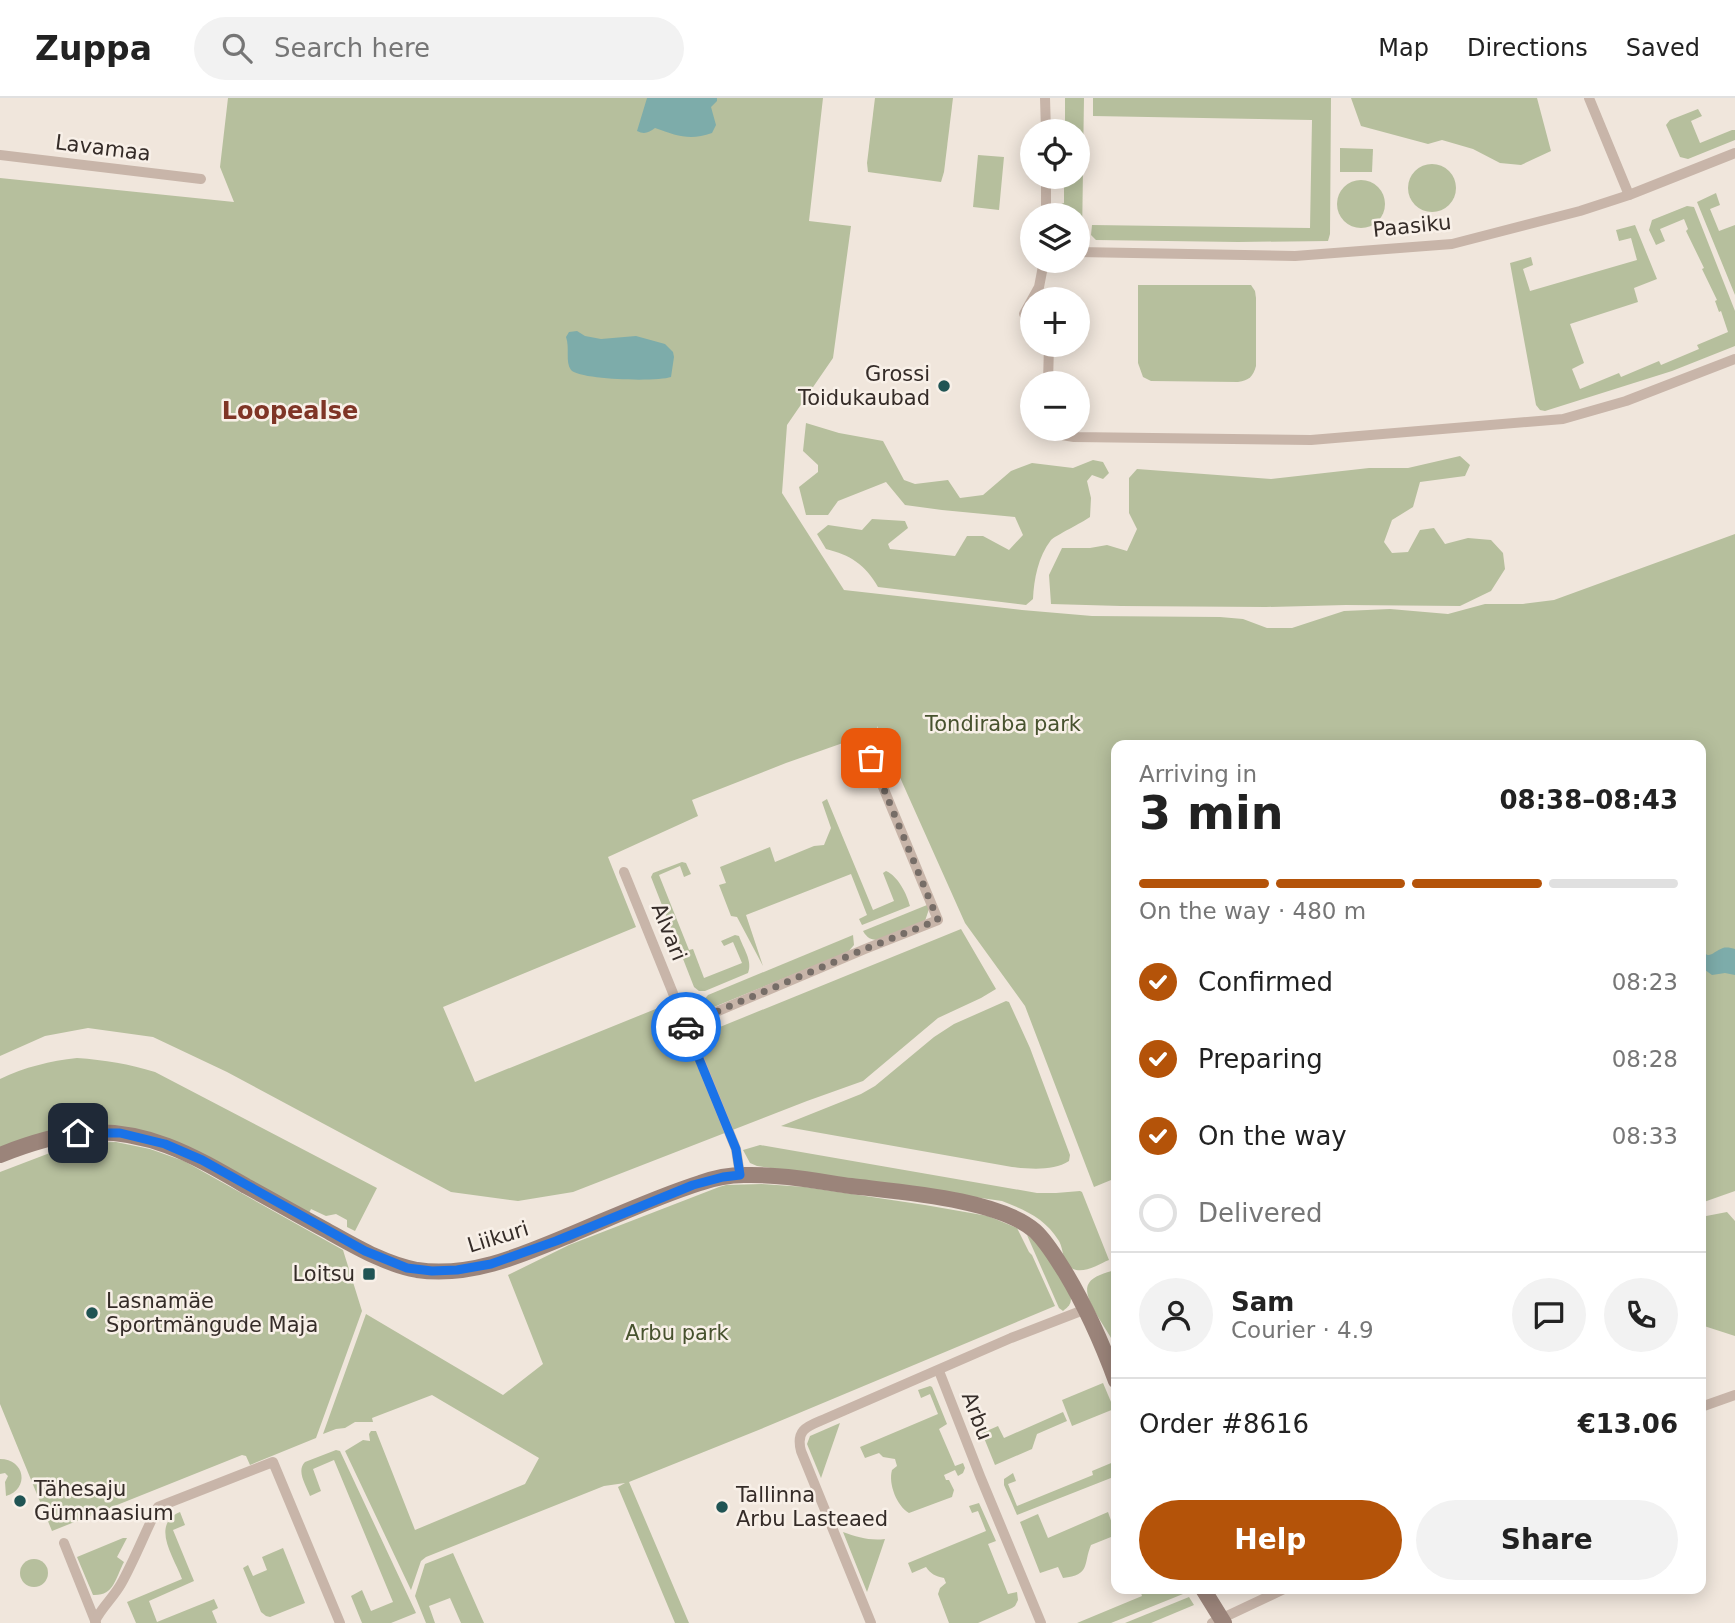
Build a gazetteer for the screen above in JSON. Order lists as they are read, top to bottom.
{
  "streets": {
    "street": [
      "Lavamaa",
      "Paasiku",
      "Alvari",
      "Liikuri",
      "Arbu"
    ]
  },
  "crossings": [
    ["Alvari", "Liikuri"],
    ["Liikuri", "Arbu"]
  ],
  "districts": ["Loopealse"],
  "parks": ["Tondiraba park", "Arbu park"],
  "places": {
    "other": [
      "Grossi Toidukaubad",
      "Lasnamäe Sportmängude Maja",
      "Tähesaju Gümnaasium",
      "Tallinna Arbu Lasteaed"
    ],
    "transit": ["Loitsu"]
  },
  "page": {
    "header": "Zuppa",
    "search": "Search here",
    "nav": ["Map", "Directions", "Saved"],
    "map_buttons": ["+", "−"],
    "heading": ["3 min", "Arriving in", "08:38–08:43"],
    "panel": [
      "Sam",
      "Courier · 4.9",
      "Order #8616",
      "€13.06"
    ],
    "bar": "On the way · 480 m",
    "list": [
      ["Confirmed", "08:23"],
      ["Preparing", "08:28"],
      ["On the way", "08:33"],
      "Delivered"
    ],
    "buttons": ["Help", "Share"]
  }
}
